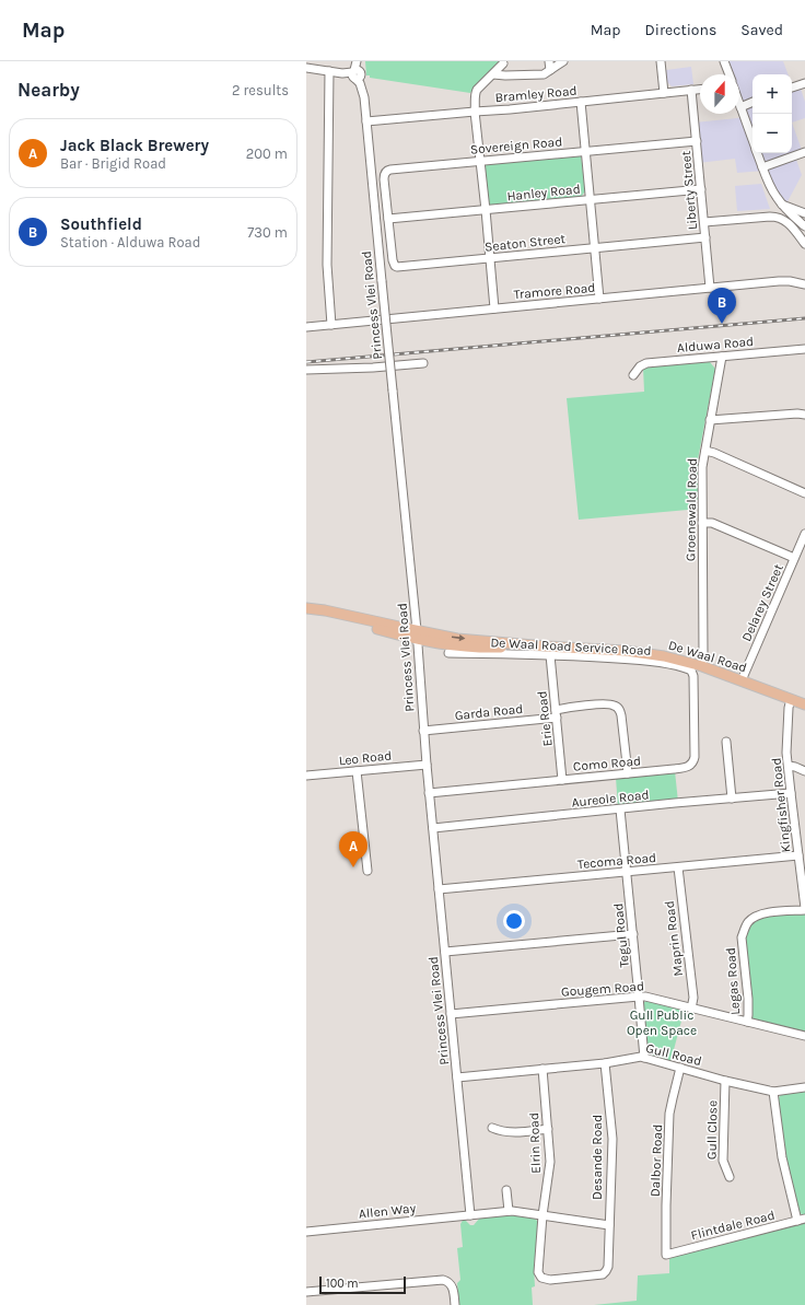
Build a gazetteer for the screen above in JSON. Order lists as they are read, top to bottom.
{
  "streets": {
    "main road": ["De Waal Road"],
    "street": [
      "Bramley Road",
      "Sovereign Road",
      "Liberty Street",
      "Hanley Road",
      "Seaton Street",
      "Tramore Road",
      "Princess Vlei Road",
      "Alduwa Road",
      "Groenewald Road",
      "Delarey Street",
      "De Waal Road Service Road",
      "Garda Road",
      "Erie Road",
      "Leo Road",
      "Como Road",
      "Aureole Road",
      "Kingfisher Road",
      "Tecoma Road",
      "Tegul Road",
      "Maprin Road",
      "Legas Road",
      "Gougem Road",
      "Gull Road",
      "Gull Close",
      "Elrin Road",
      "Desande Road",
      "Dalbor Road",
      "Allen Way",
      "Flintdale Road"
    ]
  },
  "crossings": [
    ["Bramley Road", "Liberty Street"],
    ["Bramley Road", "Princess Vlei Road"],
    ["Sovereign Road", "Liberty Street"],
    ["Sovereign Road", "Hanley Road"],
    ["Sovereign Road", "Seaton Street"],
    ["Liberty Street", "Hanley Road"],
    ["Liberty Street", "Seaton Street"],
    ["Liberty Street", "Tramore Road"],
    ["Hanley Road", "Seaton Street"],
    ["Princess Vlei Road", "De Waal Road"],
    ["Princess Vlei Road", "Garda Road"],
    ["Princess Vlei Road", "Leo Road"],
    ["Princess Vlei Road", "Como Road"],
    ["Princess Vlei Road", "Aureole Road"],
    ["Princess Vlei Road", "Tecoma Road"],
    ["Princess Vlei Road", "Gougem Road"],
    ["Princess Vlei Road", "Gull Road"],
    ["Princess Vlei Road", "Allen Way"],
    ["Alduwa Road", "Groenewald Road"],
    ["Groenewald Road", "De Waal Road"],
    ["Delarey Street", "De Waal Road"],
    ["De Waal Road Service Road", "De Waal Road"],
    ["De Waal Road Service Road", "Erie Road"],
    ["De Waal Road Service Road", "Como Road"],
    ["De Waal Road", "Erie Road"],
    ["De Waal Road", "Kingfisher Road"],
    ["Garda Road", "Erie Road"],
    ["Garda Road", "Como Road"],
    ["Erie Road", "Como Road"],
    ["Aureole Road", "Kingfisher Road"],
    ["Aureole Road", "Tegul Road"],
    ["Kingfisher Road", "Tecoma Road"],
    ["Kingfisher Road", "Legas Road"],
    ["Tecoma Road", "Tegul Road"],
    ["Tecoma Road", "Maprin Road"],
    ["Tegul Road", "Gougem Road"],
    ["Tegul Road", "Gull Road"],
    ["Maprin Road", "Gougem Road"],
    ["Legas Road", "Gougem Road"],
    ["Gull Road", "Gull Close"],
    ["Gull Road", "Elrin Road"],
    ["Gull Road", "Desande Road"],
    ["Gull Road", "Dalbor Road"],
    ["Elrin Road", "Desande Road"],
    ["Elrin Road", "Allen Way"],
    ["Desande Road", "Allen Way"],
    ["Dalbor Road", "Flintdale Road"]
  ],
  "parks": ["Gull Public Open Space"],
  "scale_bar": "100 m",
  "north": "top",
  "page": {
    "header": "Map",
    "nav": ["Map", "Directions", "Saved"],
    "heading": ["Nearby", "2 results"],
    "map_buttons": ["+", "−"],
    "list": [
      {
        "mark": "A",
        "name": "Jack Black Brewery",
        "note": "Bar · Brigid Road",
        "value": "200 m"
      },
      {
        "mark": "B",
        "name": "Southfield",
        "note": "Station · Alduwa Road",
        "value": "730 m"
      }
    ],
    "pins": ["B", "A"],
    "scale": "100 m"
  }
}
